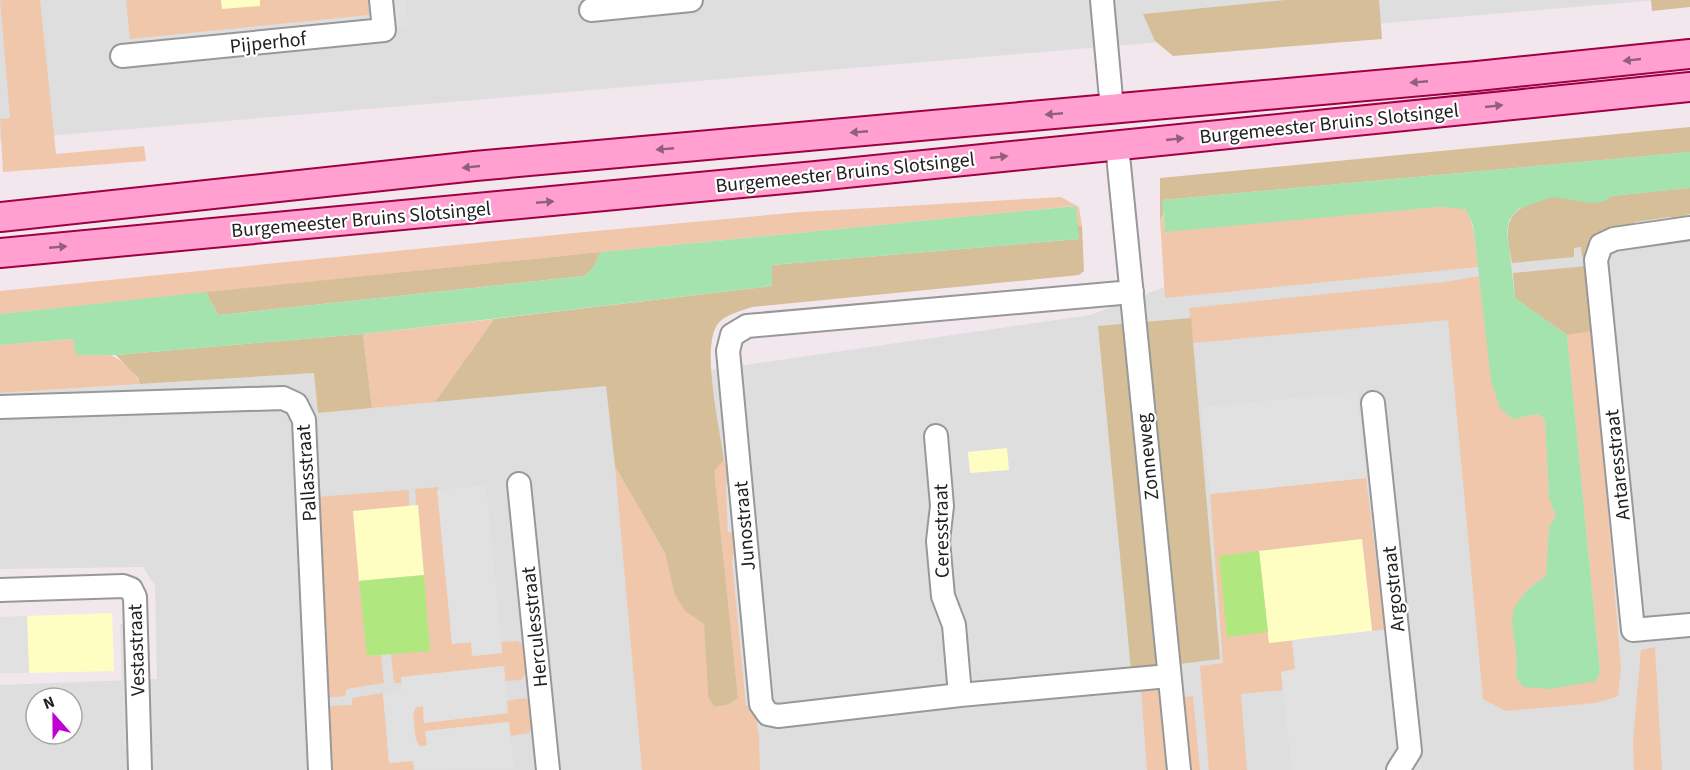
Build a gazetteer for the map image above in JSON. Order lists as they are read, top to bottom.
{
  "streets": {
    "main road": ["Burgemeester Bruins Slotsingel"],
    "street": [
      "Pijperhof",
      "Zonneweg",
      "Antaresstraat",
      "Pallasstraat",
      "Junostraat",
      "Ceresstraat",
      "Argostraat",
      "Herculesstraat",
      "Vestastraat"
    ]
  },
  "crossings": [
    ["Burgemeester Bruins Slotsingel", "Zonneweg"],
    ["Zonneweg", "Junostraat"],
    ["Junostraat", "Ceresstraat"]
  ],
  "north": "top"
}
